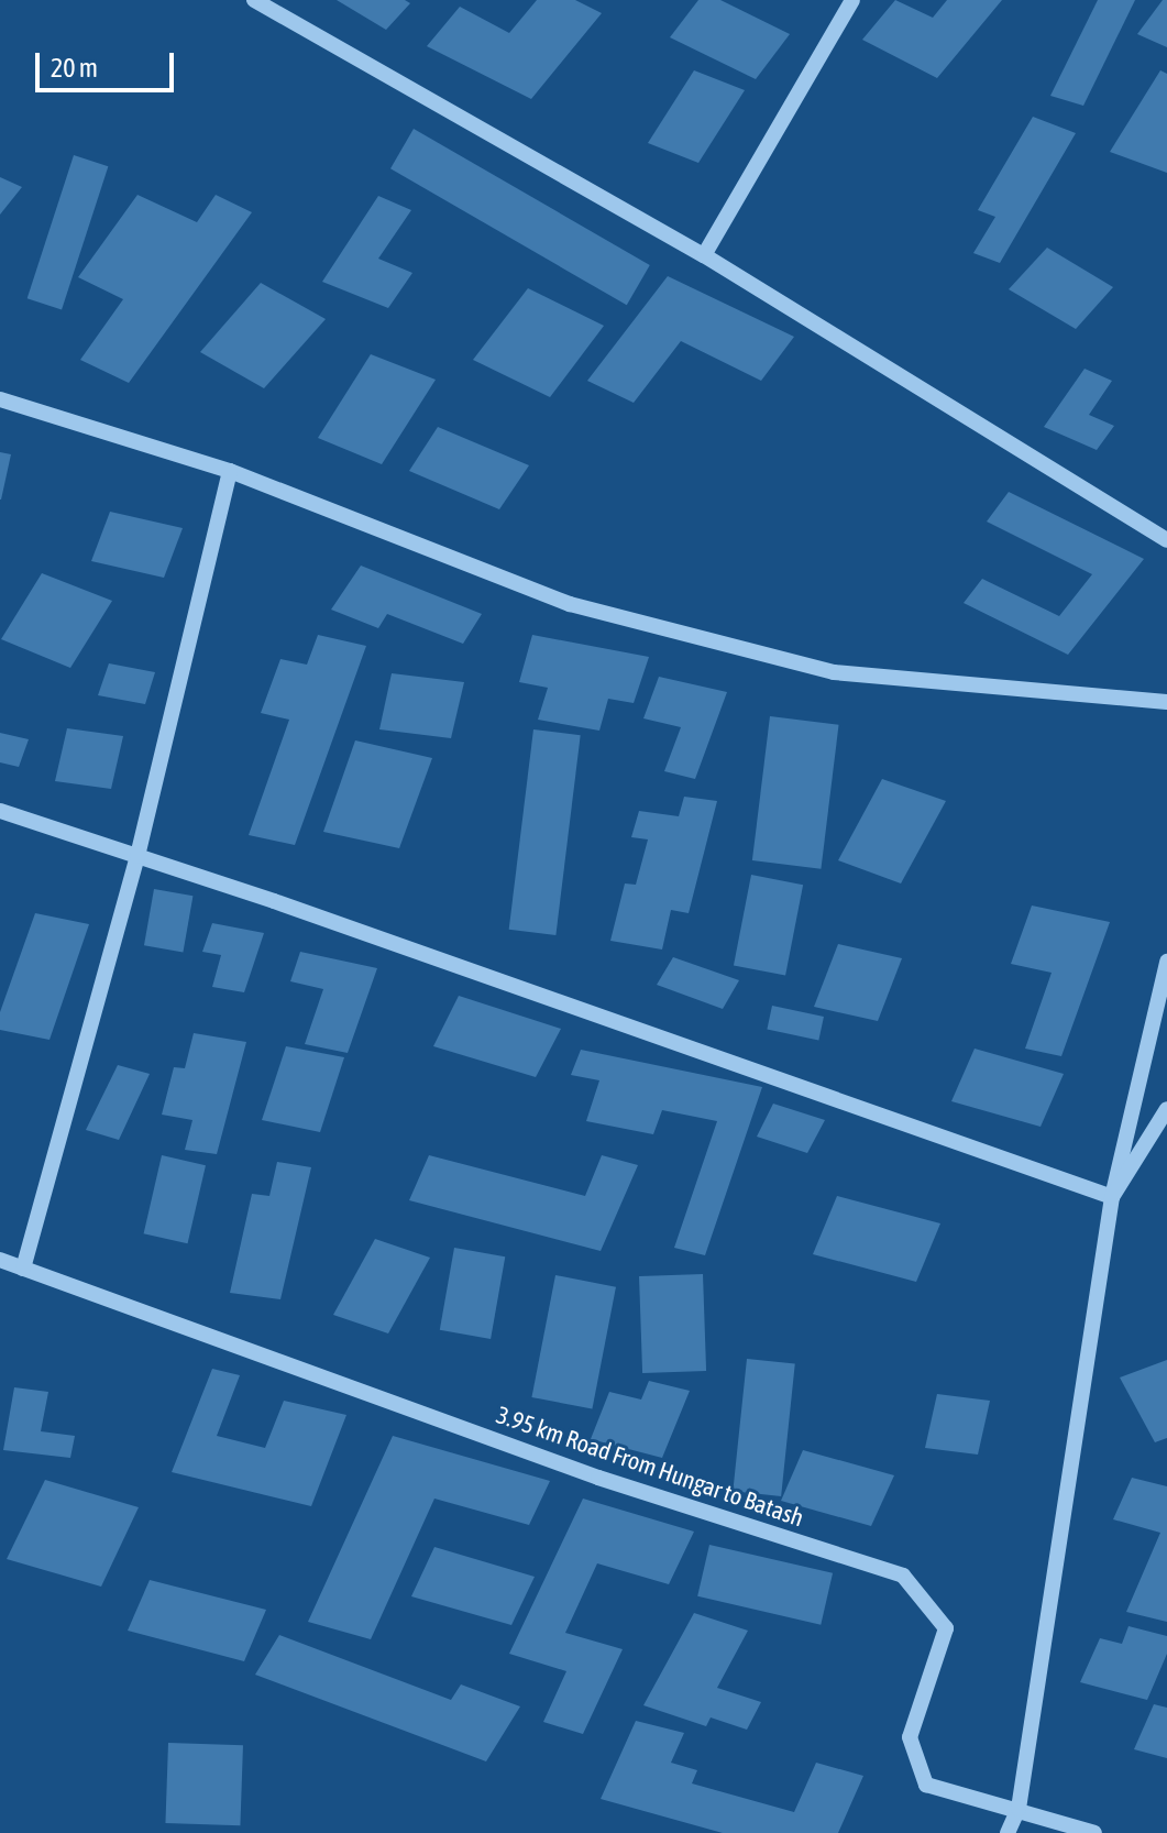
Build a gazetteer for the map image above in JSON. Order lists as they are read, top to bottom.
{
  "streets": {
    "street": ["3.95 km Road From Hungar to Batash"]
  },
  "scale_bar": "20 m"
}
